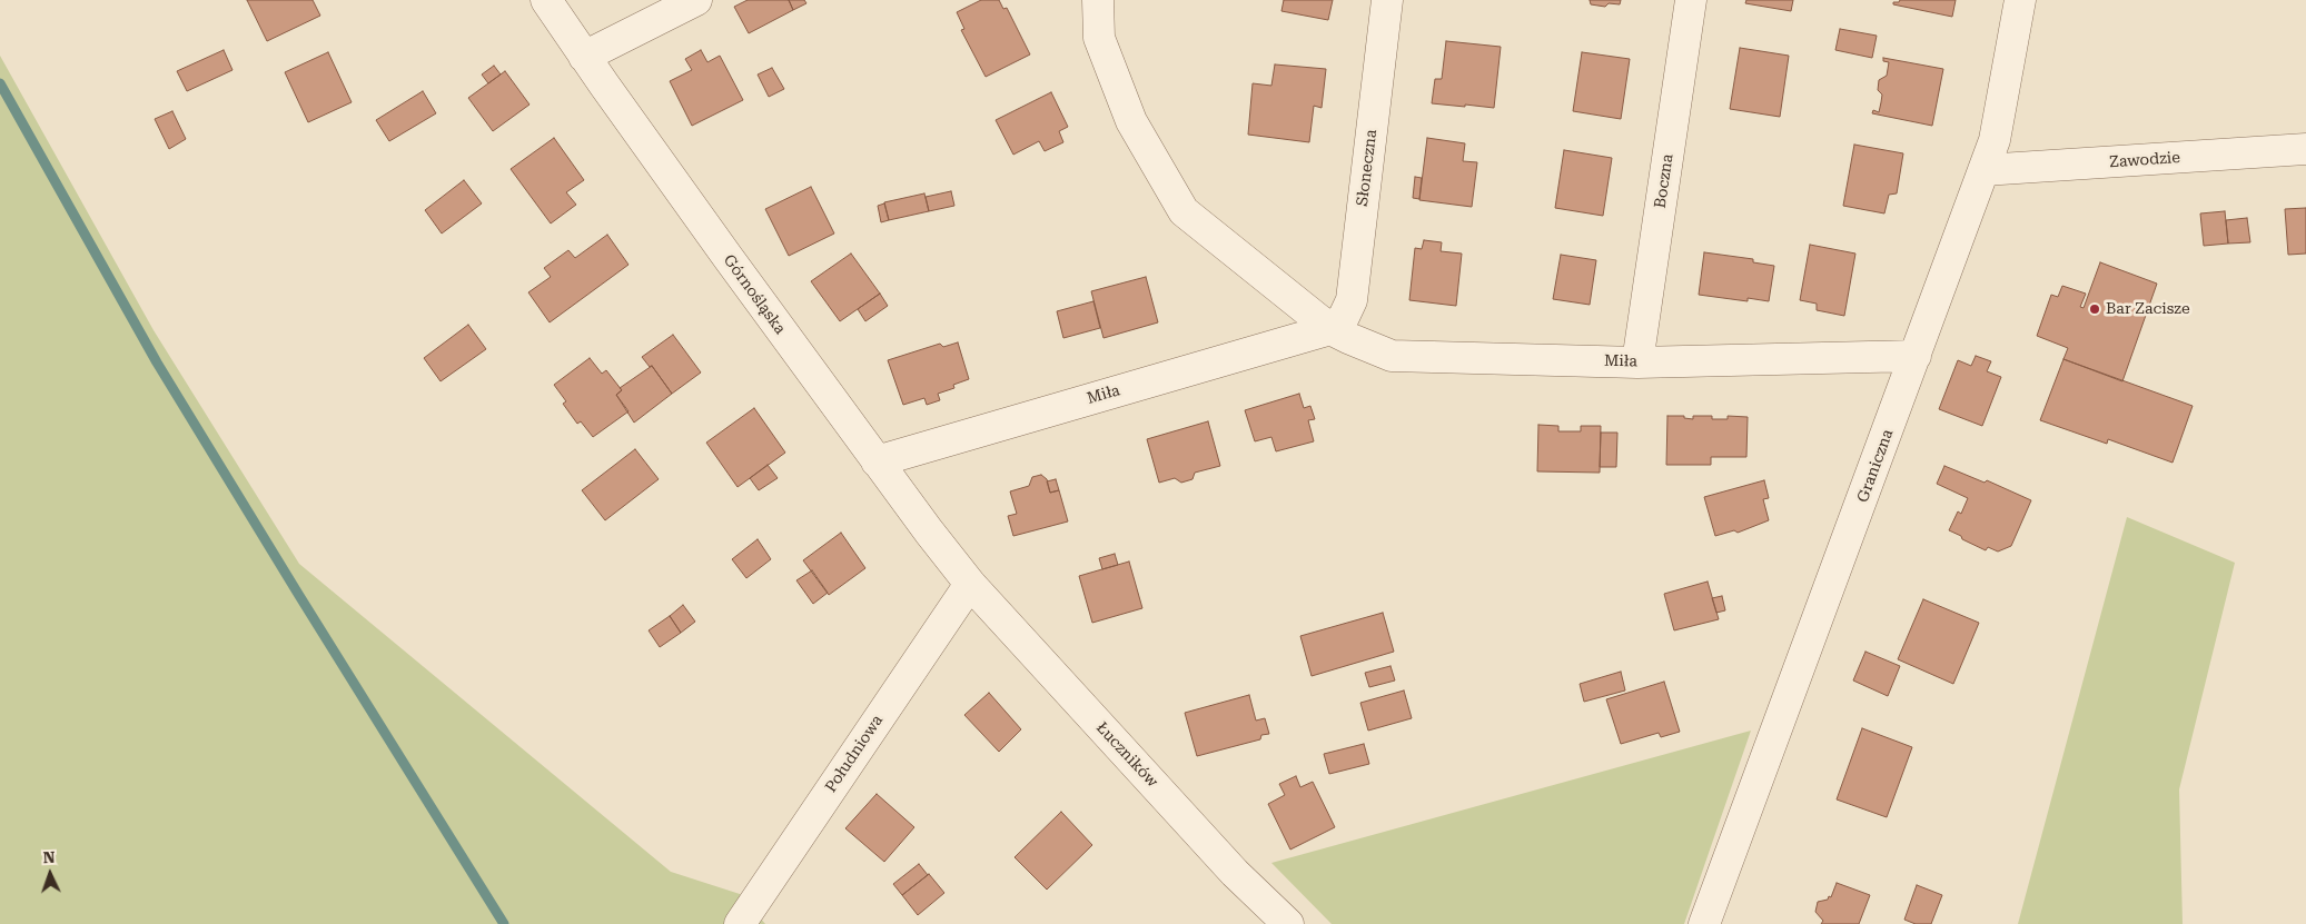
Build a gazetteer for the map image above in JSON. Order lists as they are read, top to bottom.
{
  "streets": {
    "street": [
      "Zawodzie",
      "Słoneczna",
      "Boczna",
      "Górnośląska",
      "Miła",
      "Graniczna",
      "Południowa",
      "Łuczników"
    ]
  },
  "crossings": [
    ["Zawodzie", "Graniczna"],
    ["Słoneczna", "Miła"],
    ["Boczna", "Miła"],
    ["Górnośląska", "Miła"],
    ["Górnośląska", "Południowa"],
    ["Górnośląska", "Łuczników"],
    ["Miła", "Graniczna"],
    ["Południowa", "Łuczników"]
  ],
  "places": ["Bar Zacisze"],
  "north": "top"
}
